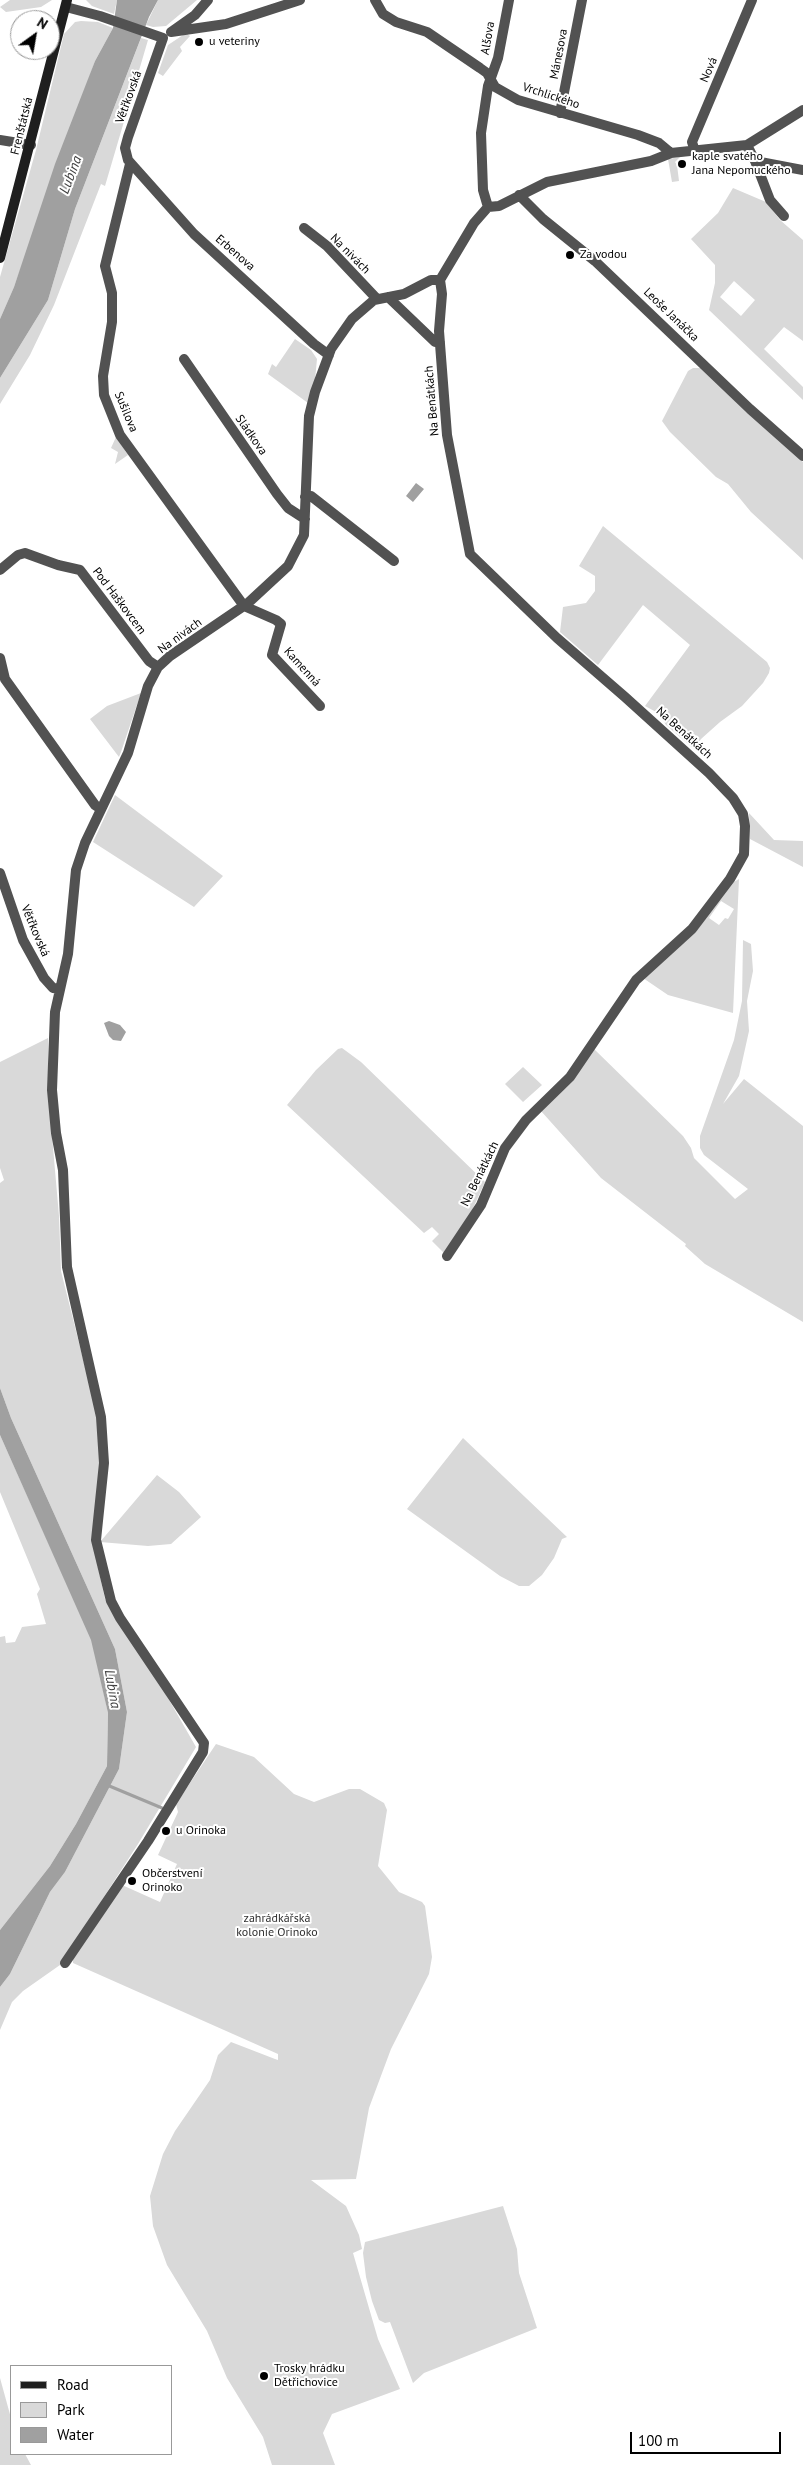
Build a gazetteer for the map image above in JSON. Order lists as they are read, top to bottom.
{
  "streets": {
    "main road": ["Frenštátská"],
    "street": [
      "Alšova",
      "Mánesova",
      "Nová",
      "Vrchlického",
      "Větřkovská",
      "Erbenova",
      "Na nivách",
      "Leoše Janáčka",
      "Na Benátkách",
      "Sušilova",
      "Sládkova",
      "Pod Haškovcem",
      "Kamenná"
    ]
  },
  "crossings": [
    ["Alšova", "Vrchlického"],
    ["Mánesova", "Vrchlického"],
    ["Větřkovská", "Erbenova"],
    ["Větřkovská", "Na nivách"],
    ["Větřkovská", "Sušilova"],
    ["Erbenova", "Na nivách"],
    ["Erbenova", "Sušilova"],
    ["Na nivách", "Na Benátkách"],
    ["Na nivách", "Sušilova"],
    ["Na nivách", "Sládkova"],
    ["Na nivách", "Pod Haškovcem"],
    ["Na nivách", "Kamenná"],
    ["Sušilova", "Kamenná"]
  ],
  "water": ["Lubina"],
  "parks": ["zahrádkářská kolonie Orinoko"],
  "places": [
    "u veteriny",
    "kaple svatého Jana Nepomuckého",
    "Za vodou",
    "u Orinoka",
    "Občerstvení Orinoko",
    "Trosky hrádku Dětřichovice"
  ],
  "legend": ["Road", "Park", "Water"],
  "scale_bar": "100 m",
  "north": "top right"
}
